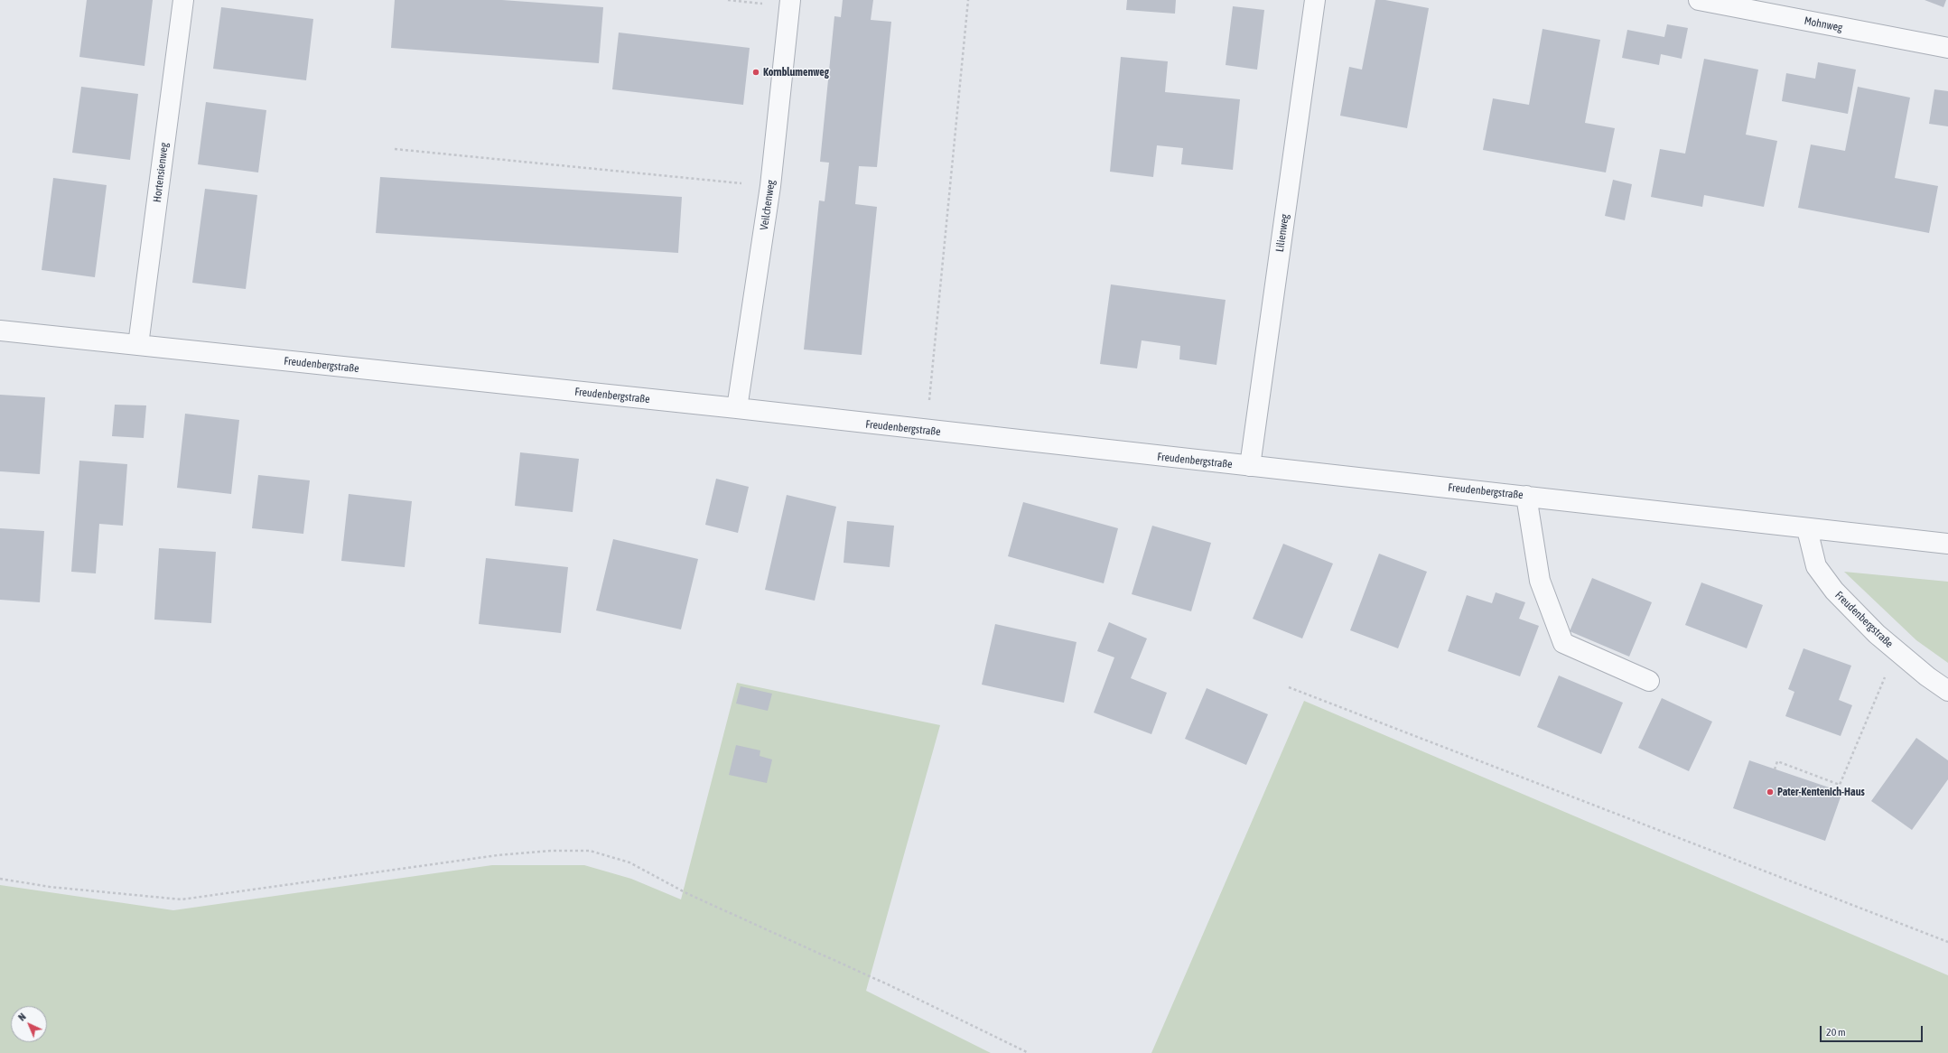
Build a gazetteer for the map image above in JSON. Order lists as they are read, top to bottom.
{
  "streets": {
    "street": [
      "Mohnweg",
      "Hortensienweg",
      "Veilchenweg",
      "Lilienweg",
      "Freudenbergstraße"
    ]
  },
  "crossings": [
    ["Hortensienweg", "Freudenbergstraße"],
    ["Veilchenweg", "Freudenbergstraße"],
    ["Lilienweg", "Freudenbergstraße"]
  ],
  "places": ["Kornblumenweg", "Pater-Kentenich-Haus"],
  "scale_bar": "20 m",
  "north": "top left"
}
